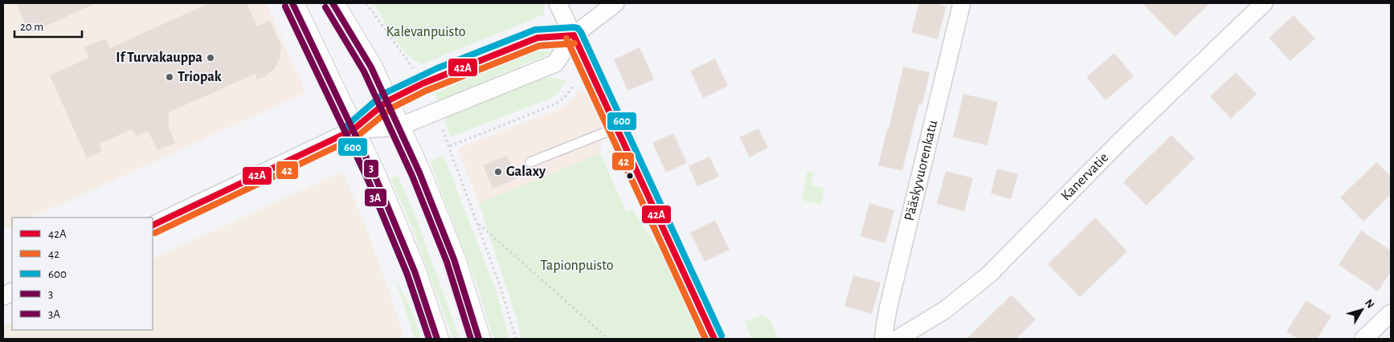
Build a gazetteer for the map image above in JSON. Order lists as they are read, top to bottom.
{
  "streets": {
    "street": ["Pääskyvuorenkatu", "Kanervatie"]
  },
  "parks": ["Kalevanpuisto", "Tapionpuisto"],
  "places": ["If Turvakauppa", "Triopak", "Galaxy"],
  "lines": [
    "transit line 3",
    "transit line 3A",
    "transit line 600",
    "transit line 42A",
    "transit line 42"
  ],
  "legend": [
    "42A",
    "42",
    "600",
    "3",
    "3A"
  ],
  "scale_bar": "20 m",
  "north": "top right"
}
